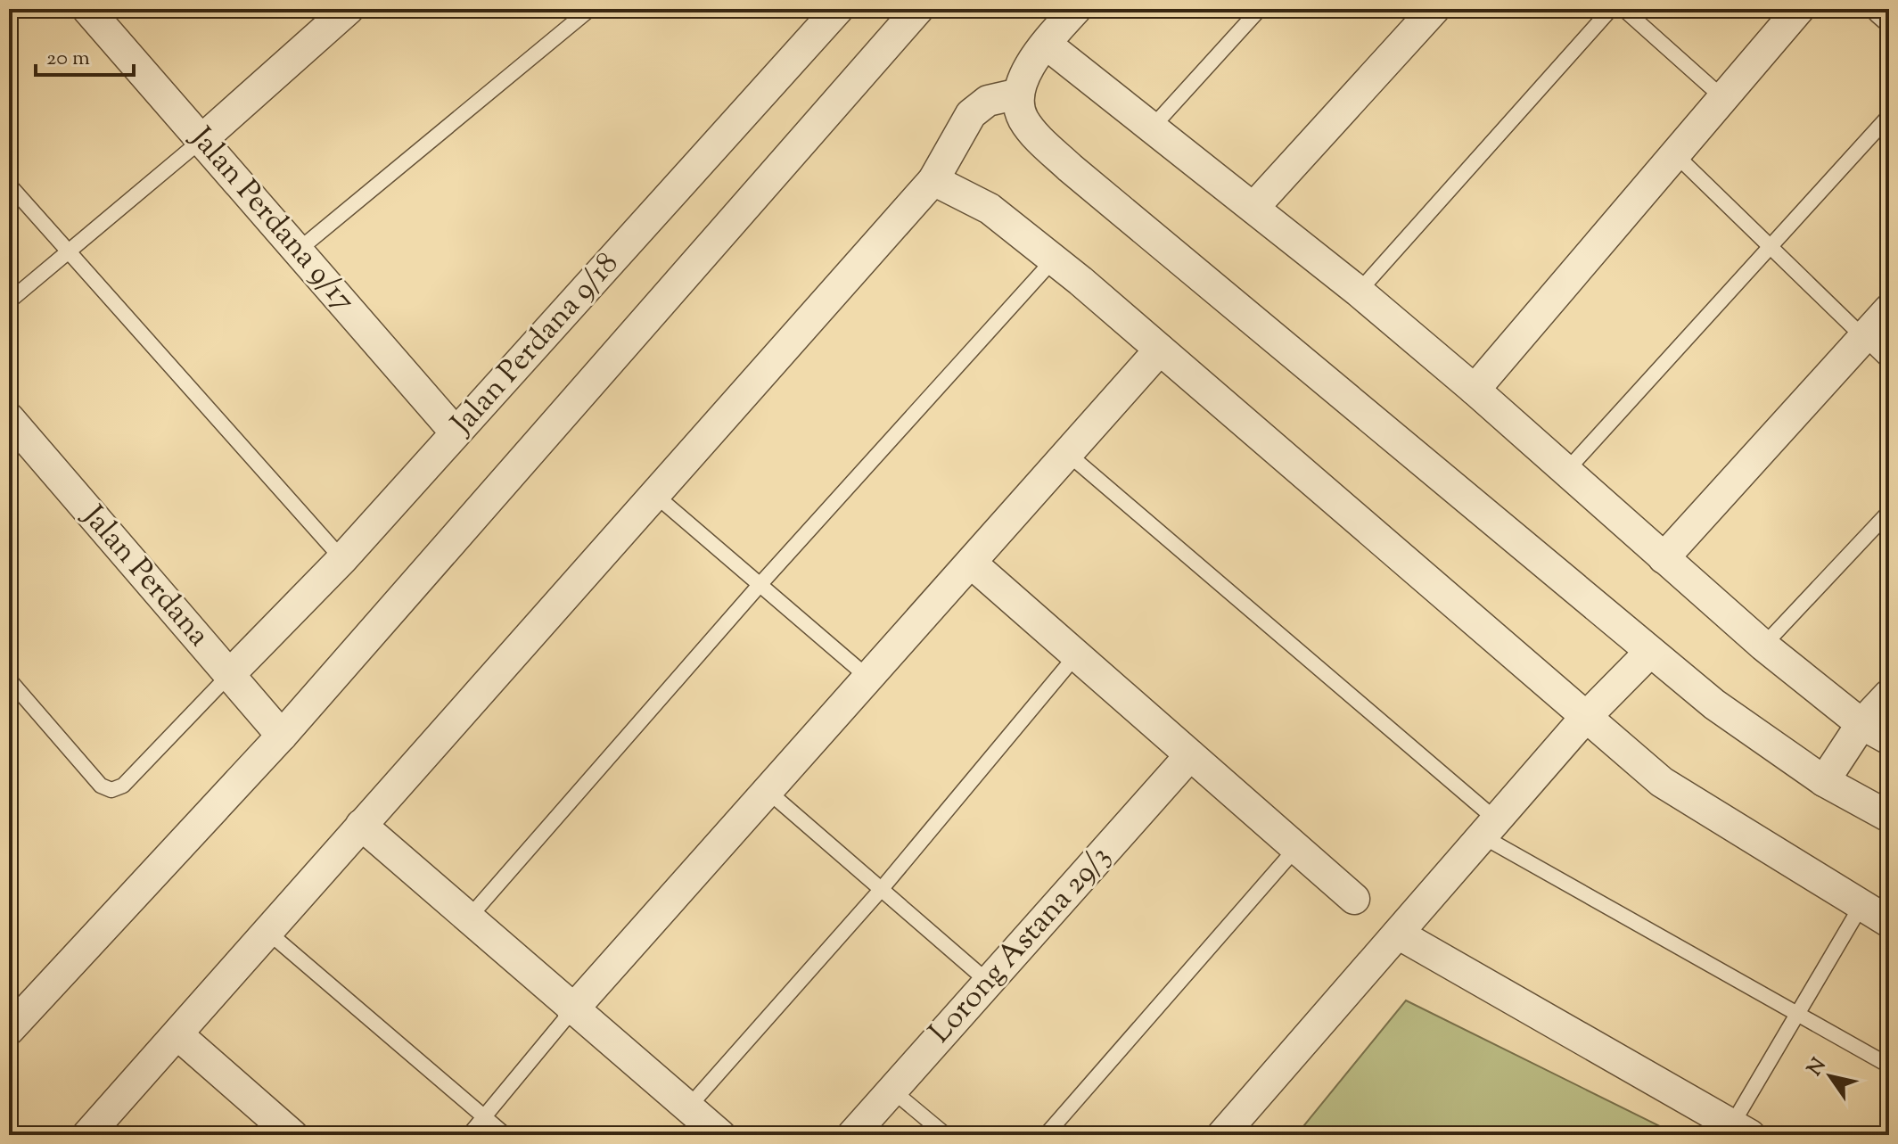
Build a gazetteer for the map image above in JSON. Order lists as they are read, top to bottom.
{
  "streets": {
    "street": [
      "Jalan Perdana 9/17",
      "Jalan Perdana 9/18",
      "Jalan Perdana",
      "Lorong Astana 29/3"
    ]
  },
  "crossings": [
    ["Jalan Perdana 9/17", "Jalan Perdana 9/18"],
    ["Jalan Perdana 9/18", "Jalan Perdana"]
  ],
  "scale_bar": "20 m",
  "north": "top left"
}
